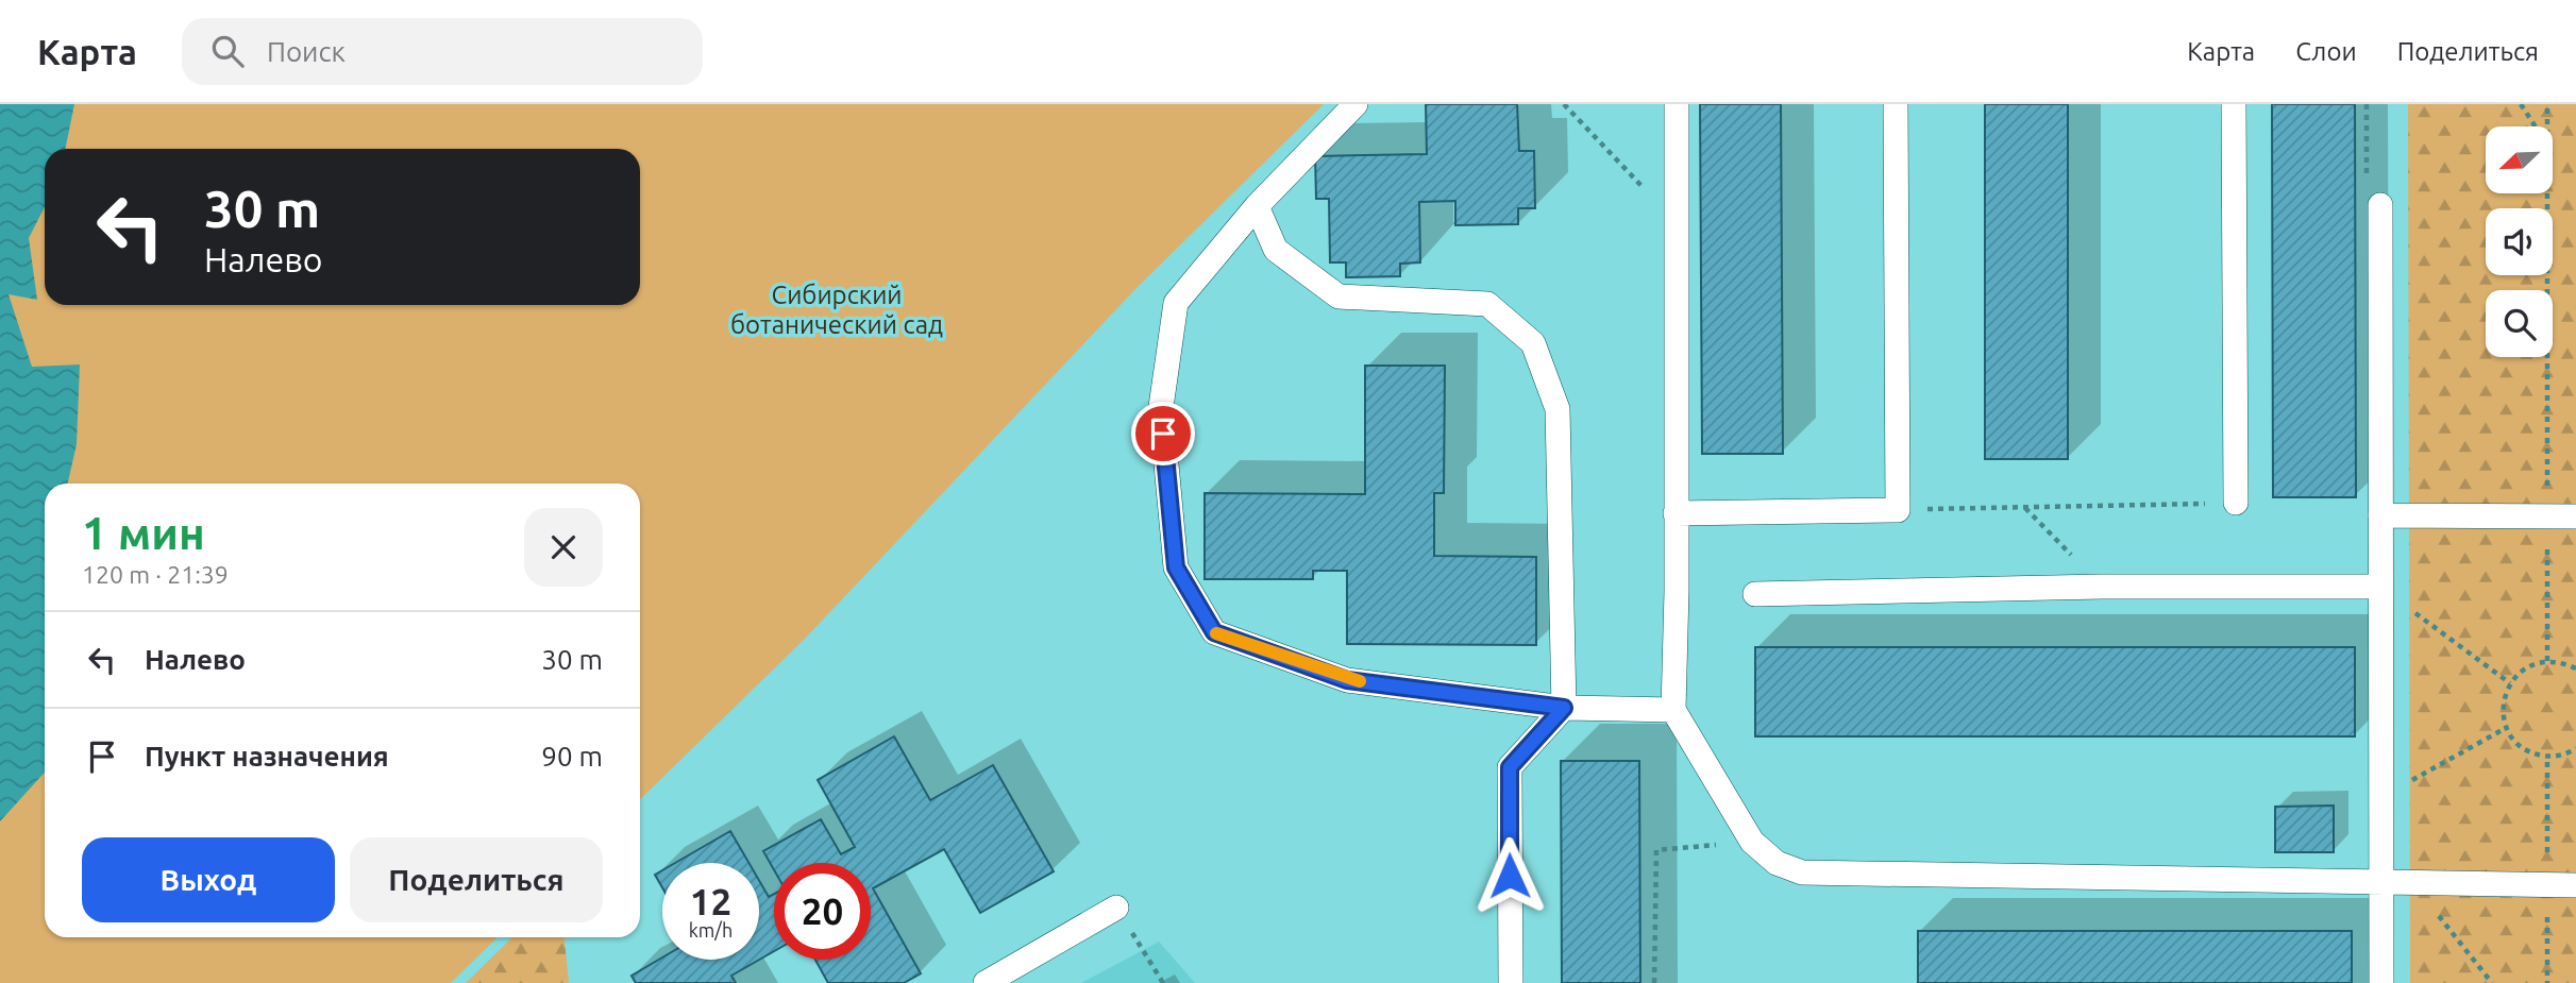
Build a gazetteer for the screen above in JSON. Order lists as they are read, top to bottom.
{
  "parks": ["Сибирский ботанический сад"],
  "north": "bottom left",
  "page": {
    "header": "Карта",
    "search": "Поиск",
    "nav": ["Карта", "Слои", "Поделиться"],
    "turn": ["30 m", "Налево"],
    "heading": ["1 мин", "120 m · 21:39"],
    "list": [
      {
        "name": "Налево",
        "value": "30 m"
      },
      {
        "name": "Пункт назначения",
        "value": "90 m"
      }
    ],
    "buttons": ["Выход", "Поделиться"],
    "speed": "12 km/h",
    "limit": "20"
  }
}
